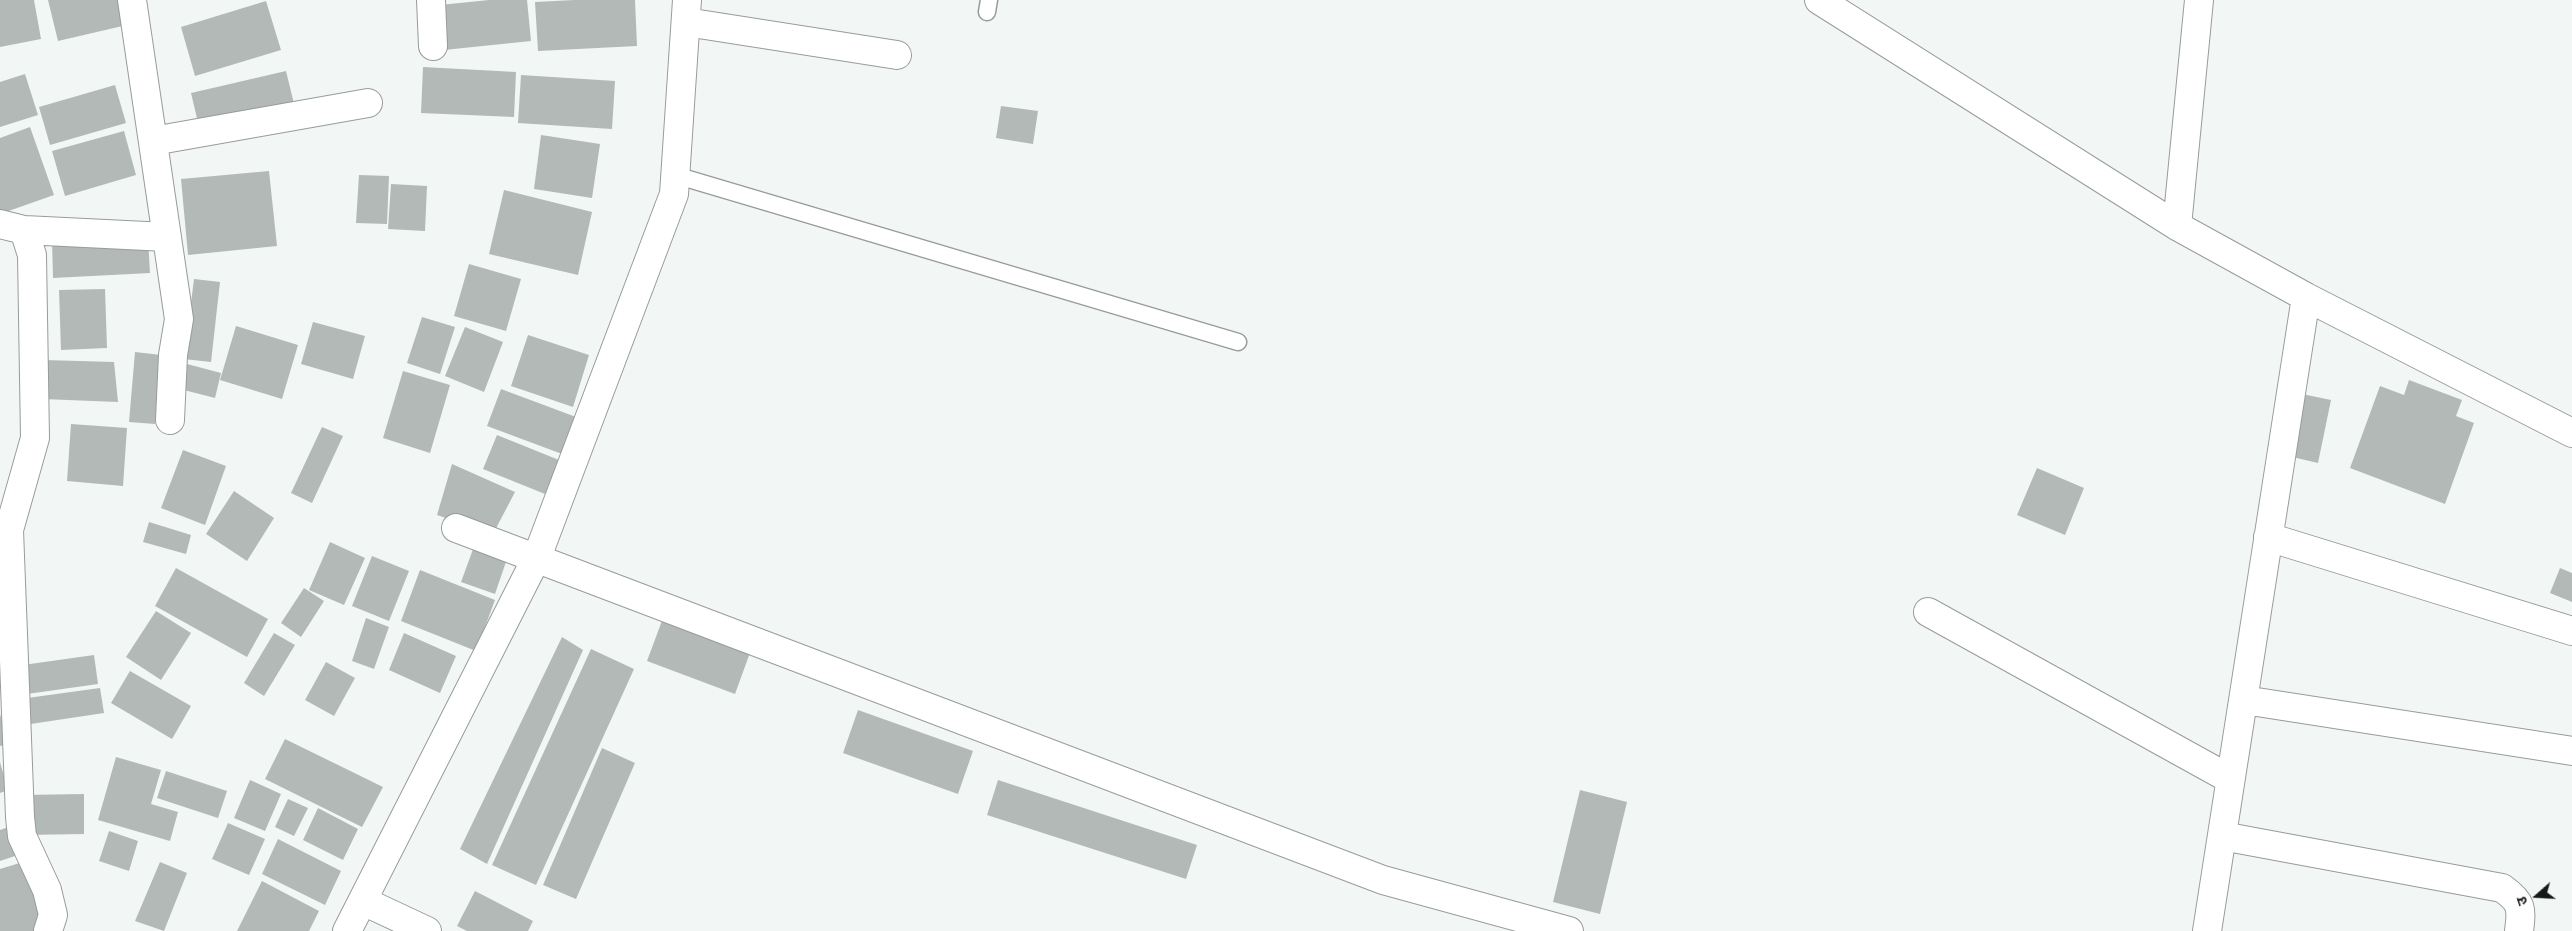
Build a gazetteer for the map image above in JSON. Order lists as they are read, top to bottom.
{
  "north": "left"
}
